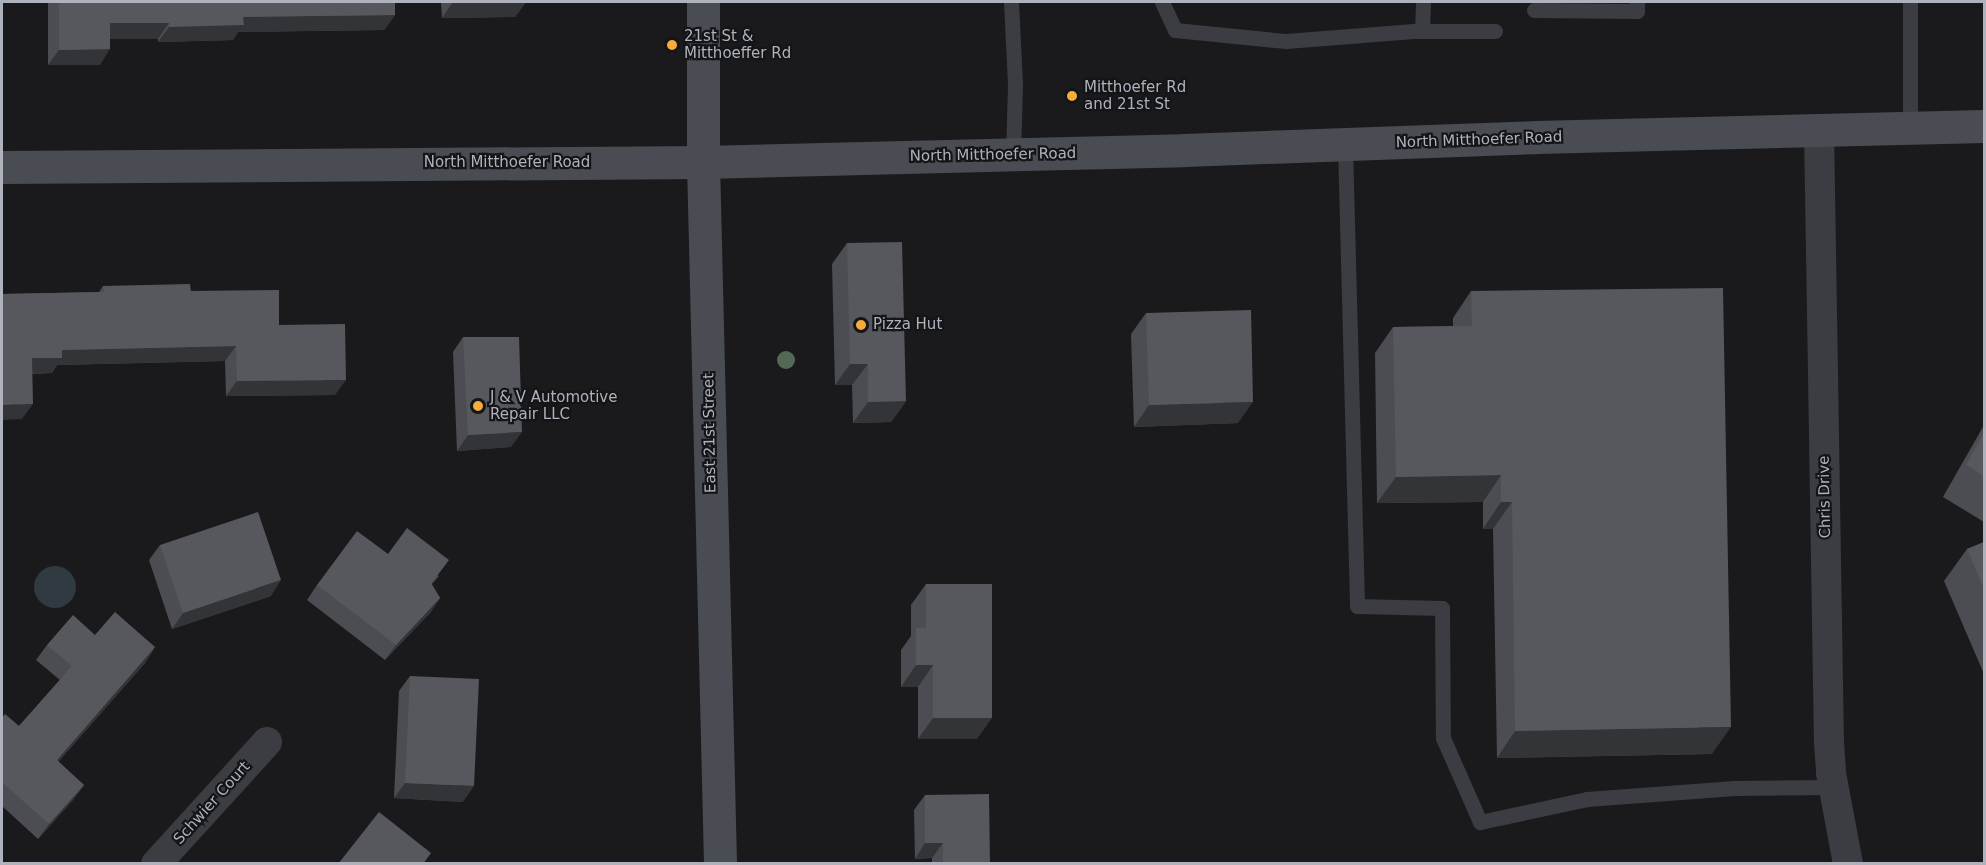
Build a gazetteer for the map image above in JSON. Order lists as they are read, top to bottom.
{
  "streets": {
    "main road": ["North Mitthoefer Road", "East 21st Street"],
    "street": ["Chris Drive", "Schwier Court"]
  },
  "crossings": [
    ["North Mitthoefer Road", "East 21st Street"],
    ["North Mitthoefer Road", "Chris Drive"]
  ],
  "places": [
    "21st St & Mitthoeffer Rd",
    "Mitthoefer Rd and 21st St",
    "Pizza Hut",
    "J & V Automotive Repair LLC"
  ]
}
